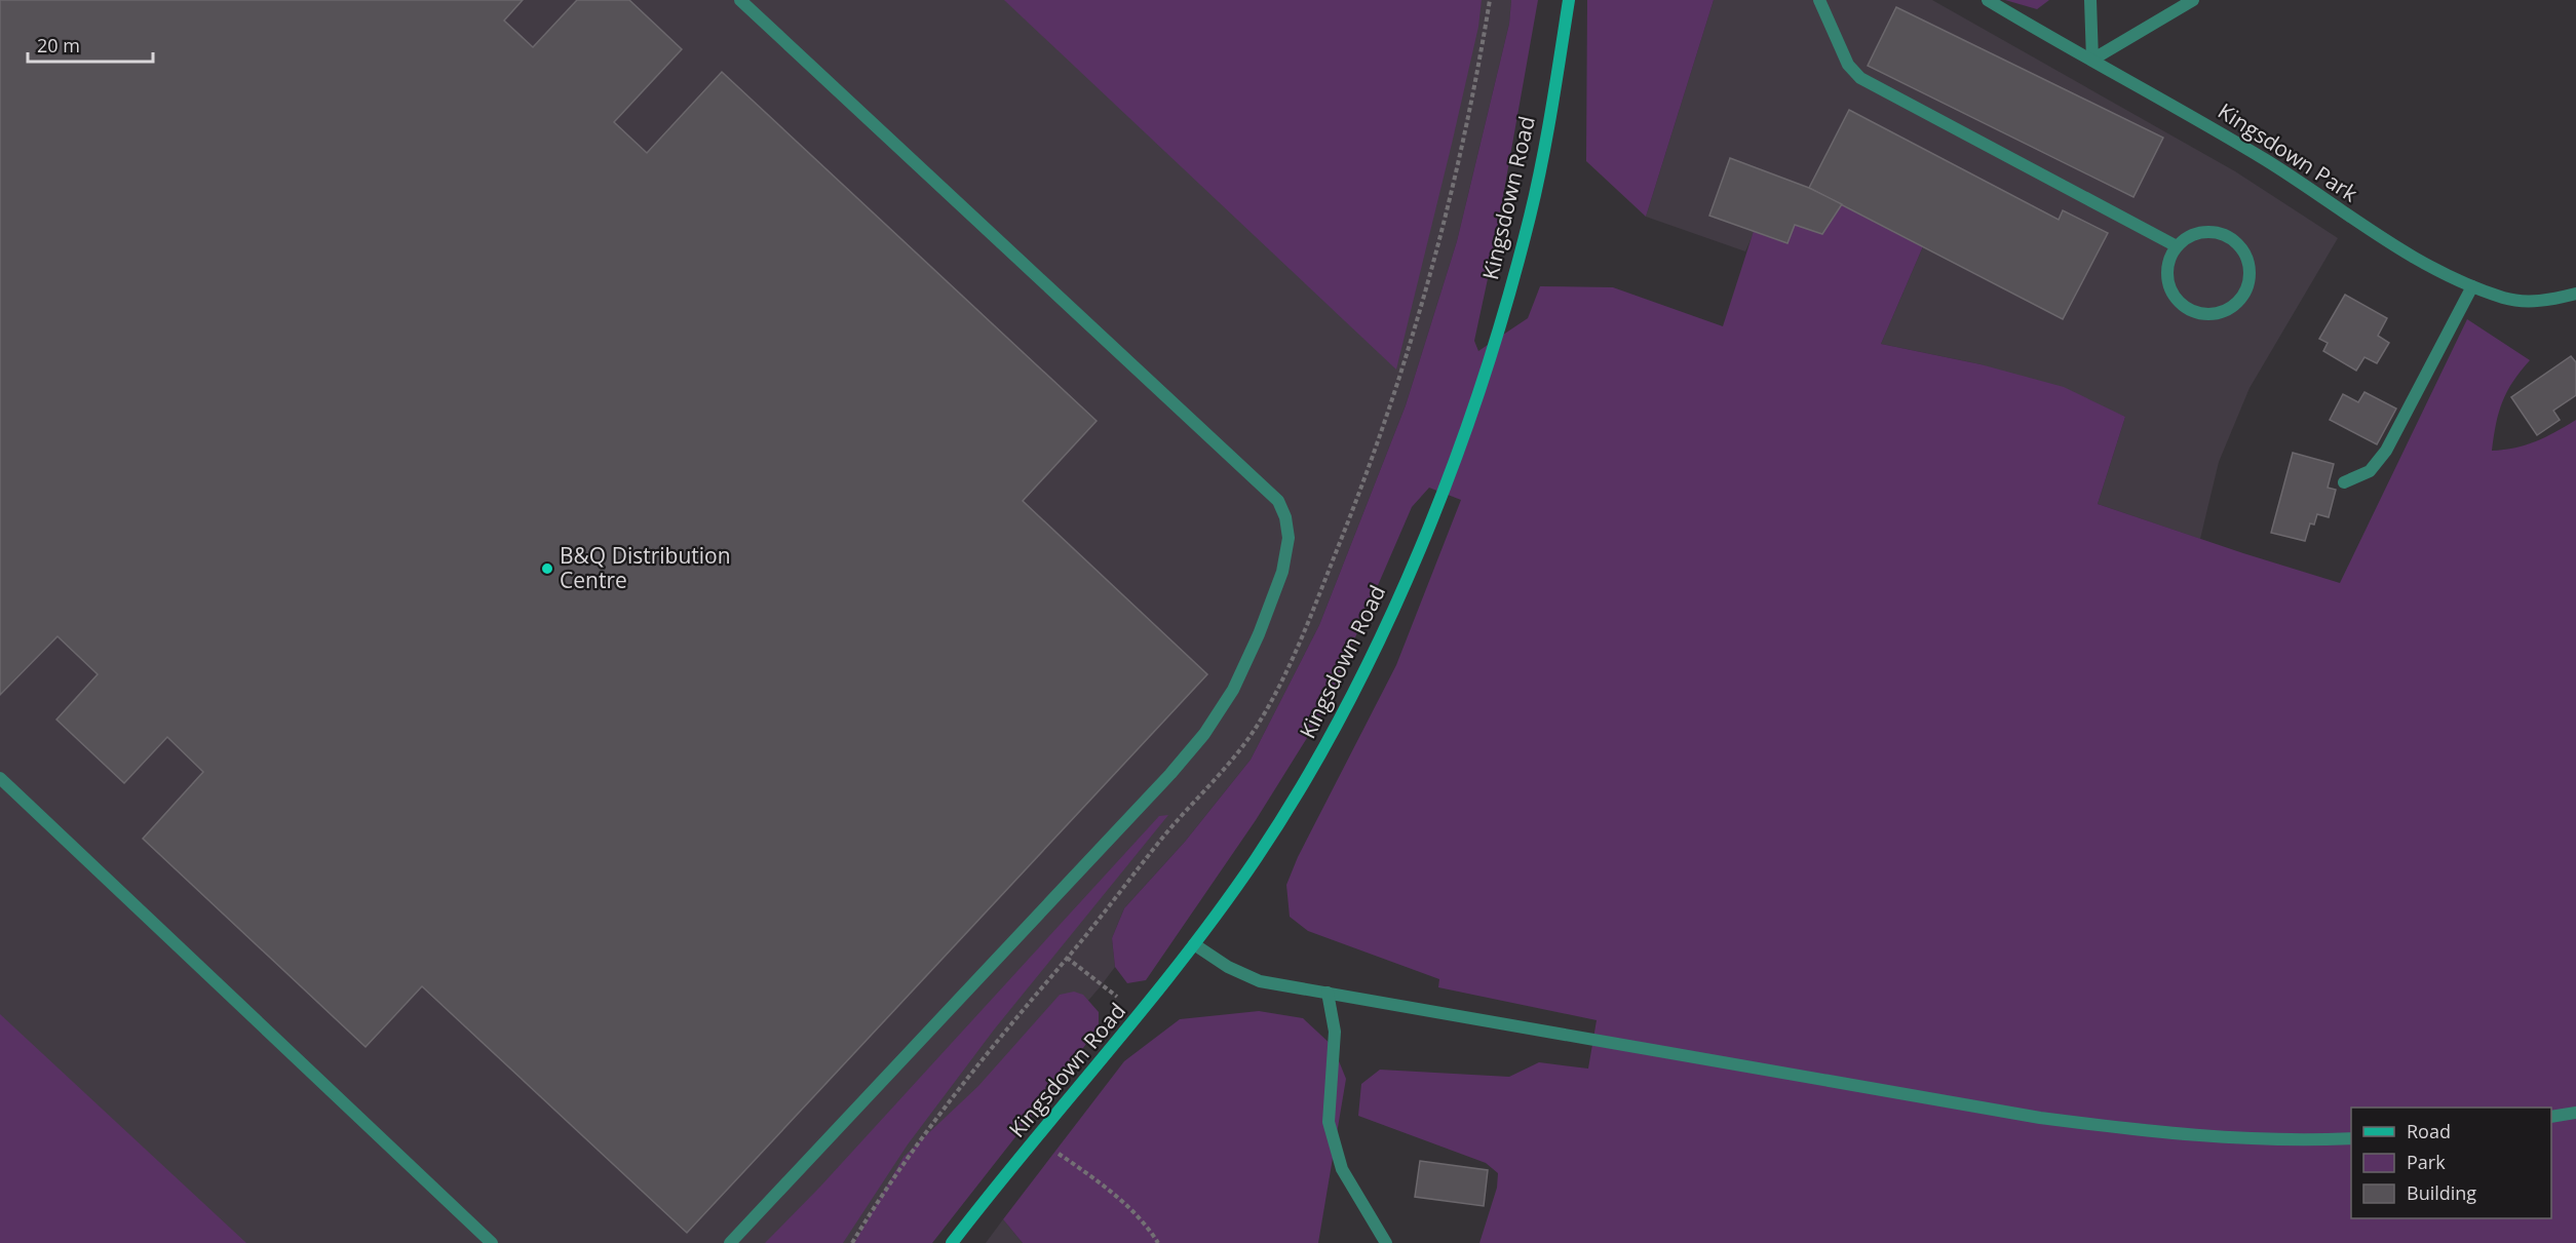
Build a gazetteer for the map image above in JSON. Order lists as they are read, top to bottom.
{
  "streets": {
    "main road": ["Kingsdown Road"],
    "street": ["Kingsdown Park"]
  },
  "places": ["B&Q Distribution Centre"],
  "legend": ["Road", "Park", "Building"],
  "scale_bar": "20 m"
}
